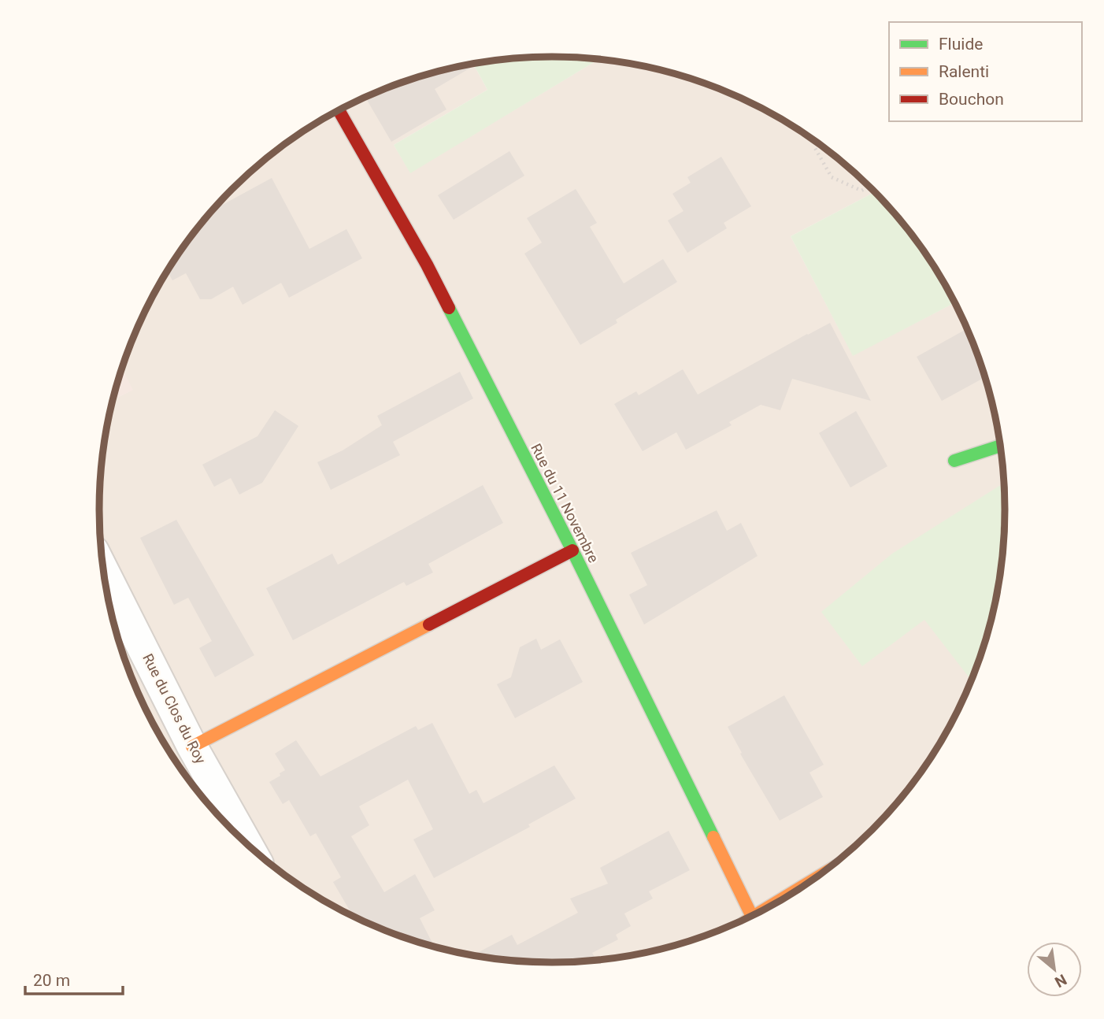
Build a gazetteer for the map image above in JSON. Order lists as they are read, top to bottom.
{
  "streets": {
    "street": ["Rue du 11 Novembre", "Rue du Clos du Roy"]
  },
  "legend": ["Fluide", "Ralenti", "Bouchon"],
  "scale_bar": "20 m",
  "north": "bottom right"
}
